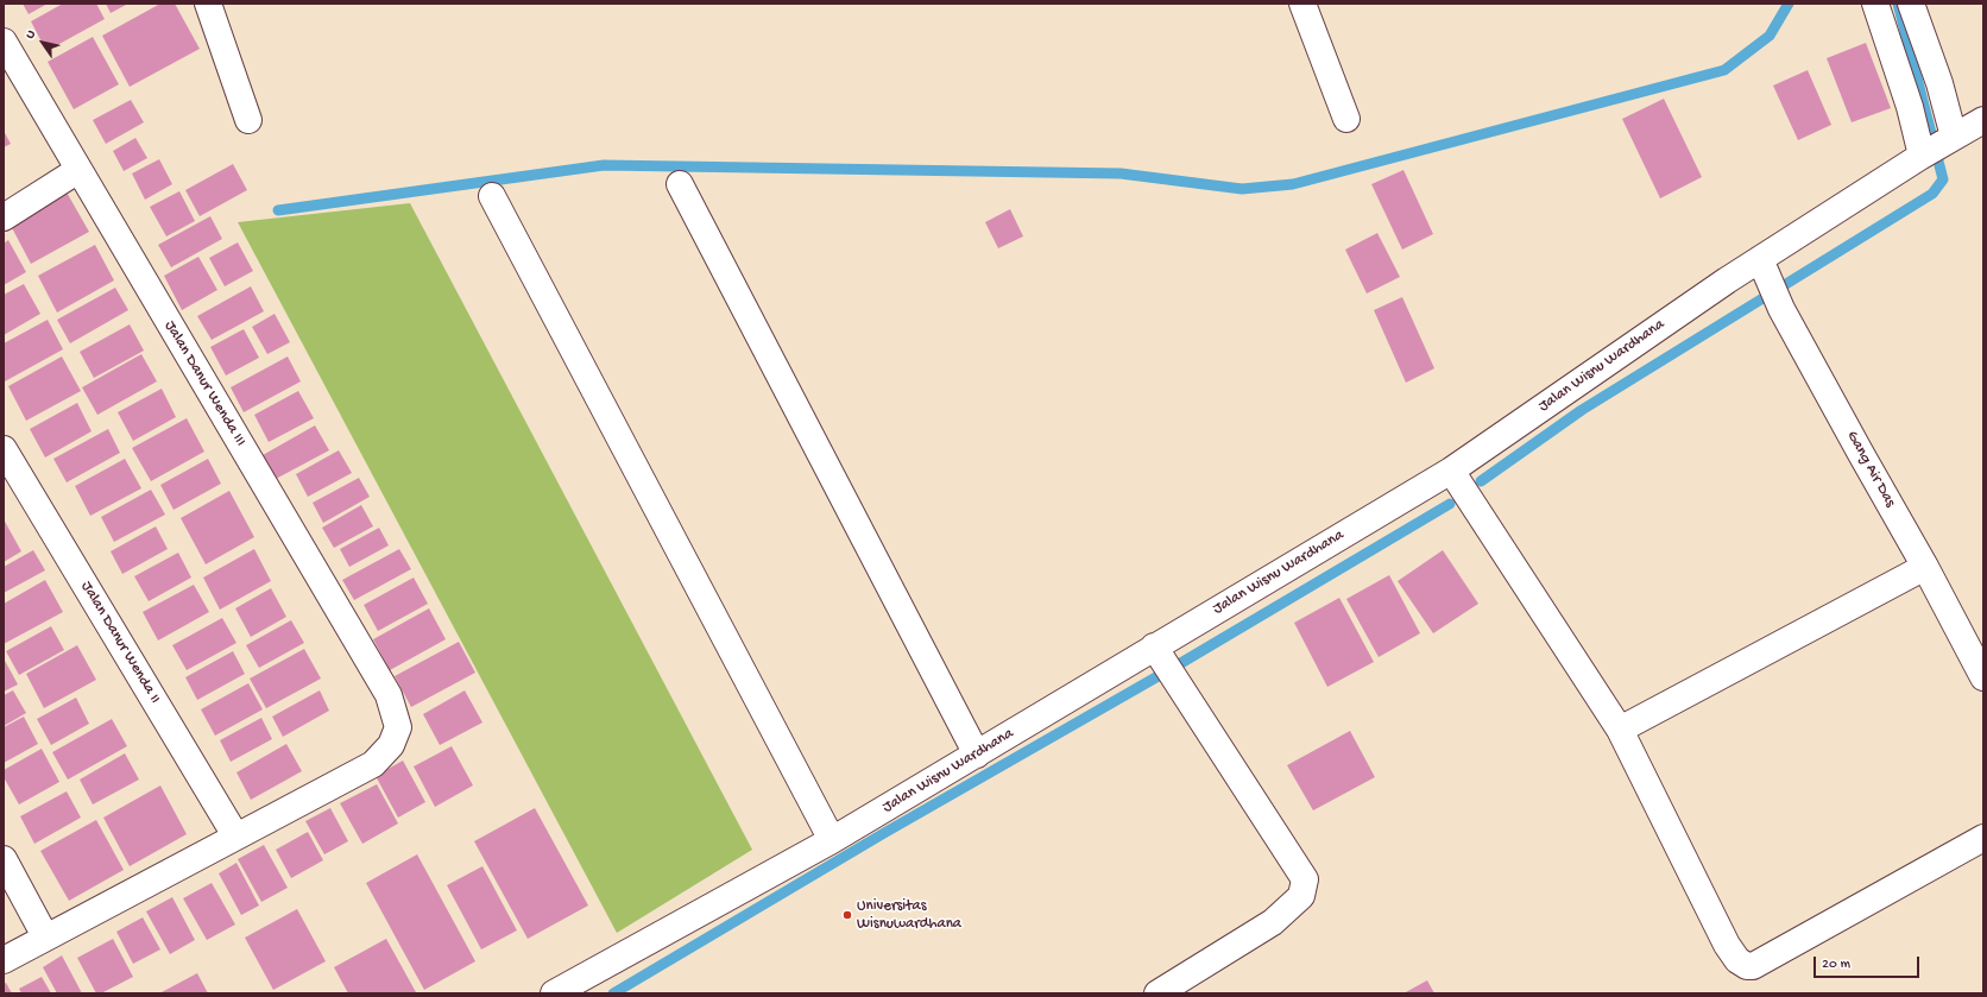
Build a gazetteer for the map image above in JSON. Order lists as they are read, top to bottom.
{
  "streets": {
    "street": [
      "Jalan Wisnu Wardhana",
      "Jalan Danur Wenda III",
      "Gang Air Das",
      "Jalan Danur Wenda II"
    ]
  },
  "crossings": [
    ["Jalan Wisnu Wardhana", "Gang Air Das"],
    ["Jalan Danur Wenda III", "Jalan Danur Wenda II"]
  ],
  "places": ["Universitas Wisnuwardhana"],
  "scale_bar": "20 m",
  "north": "top left"
}
